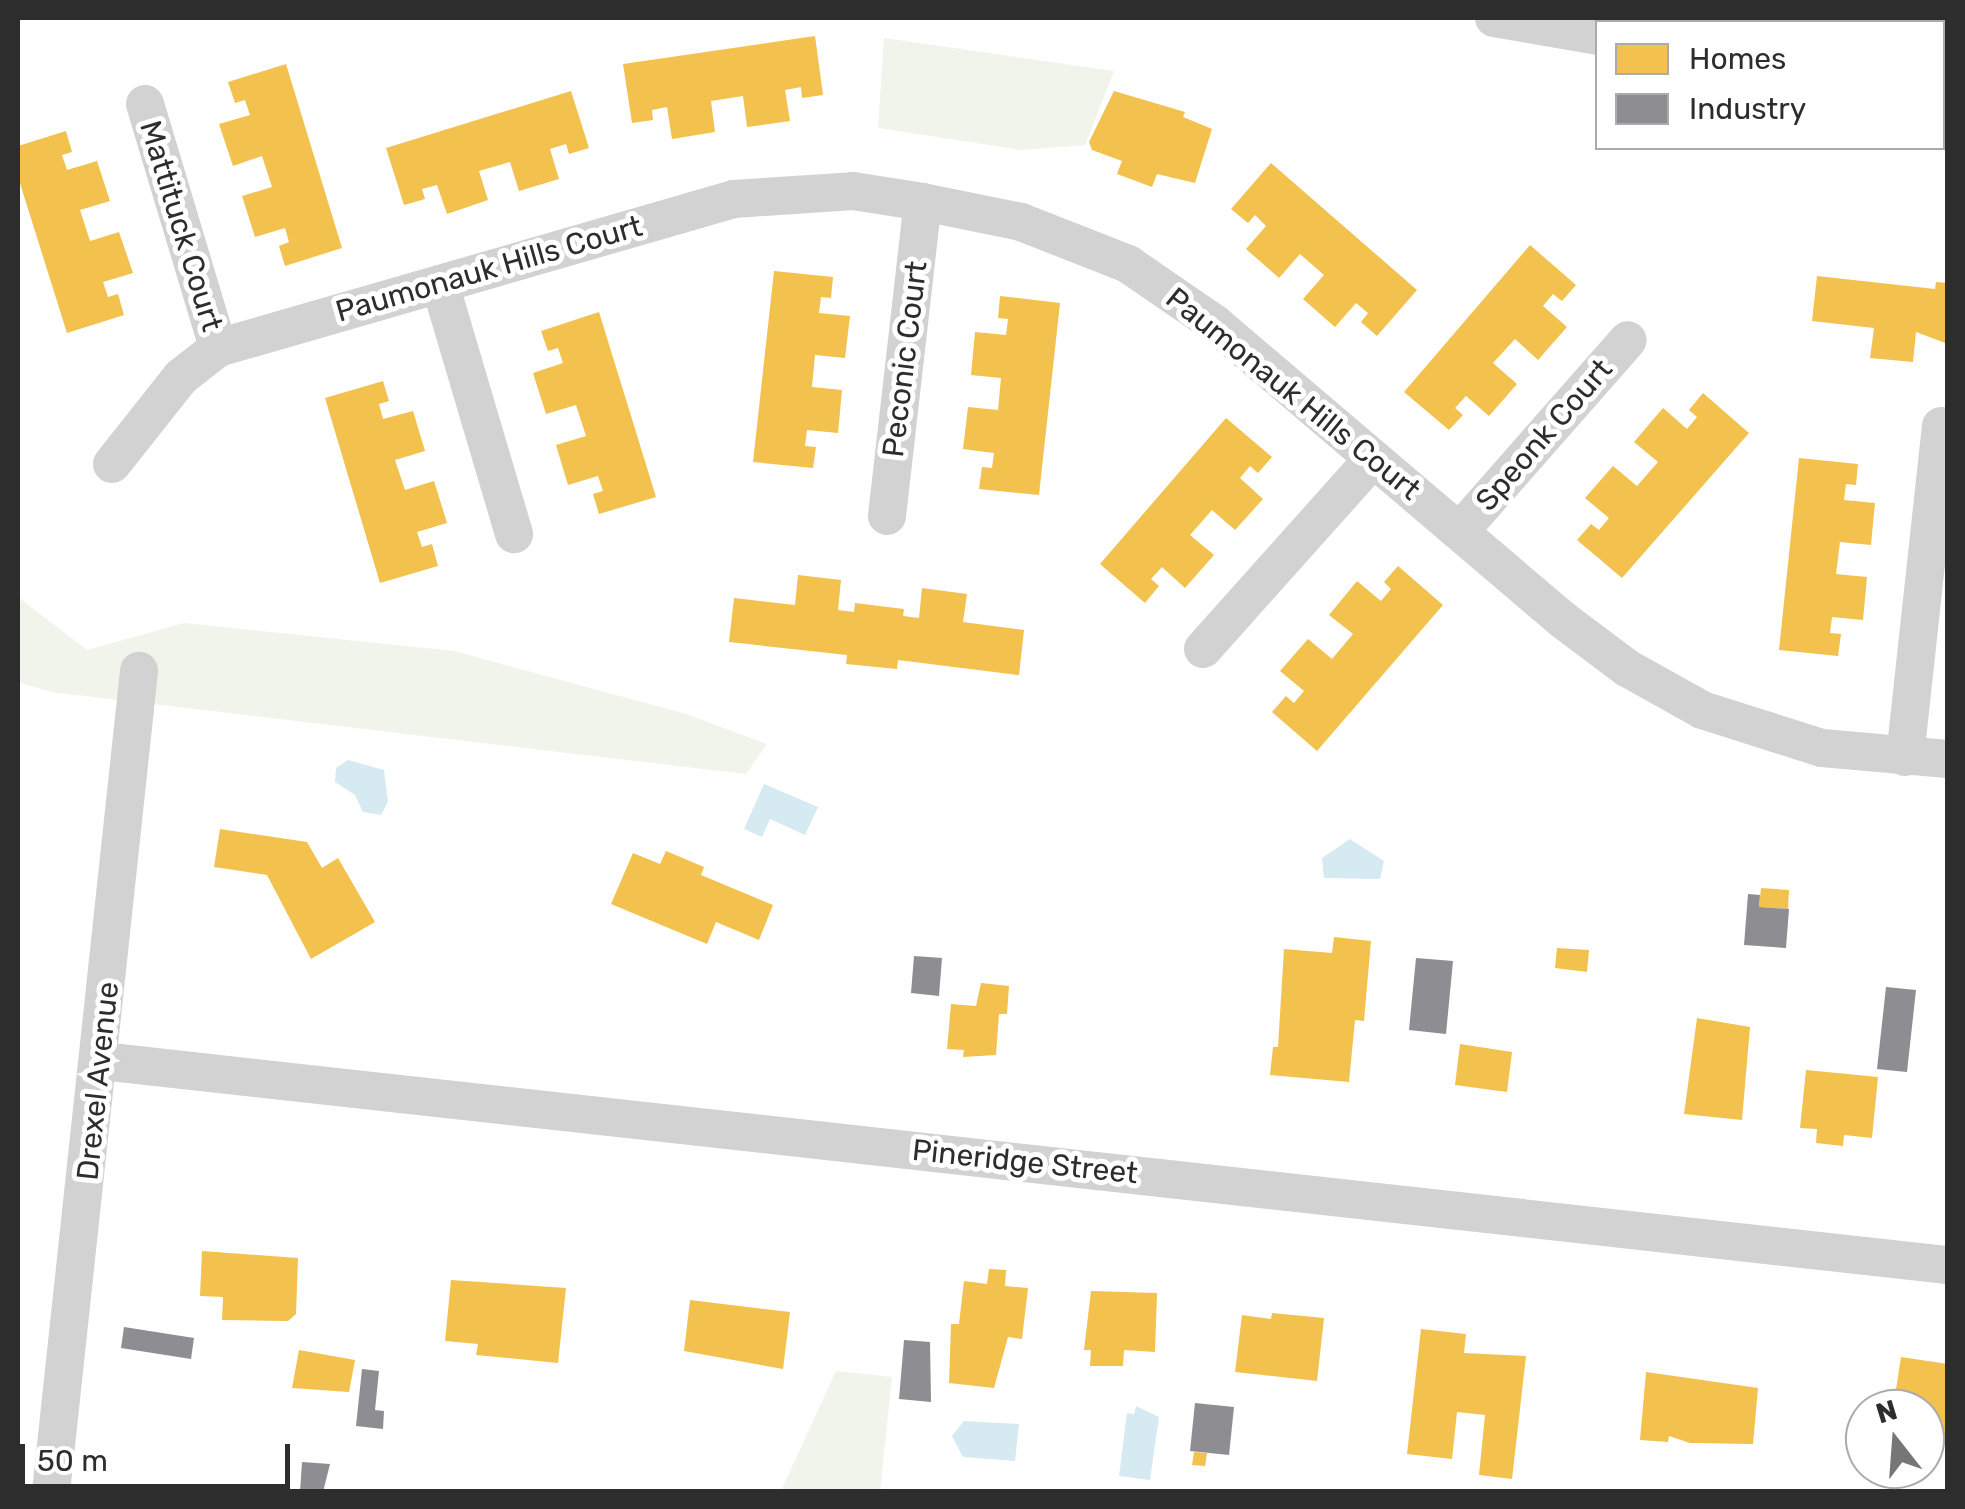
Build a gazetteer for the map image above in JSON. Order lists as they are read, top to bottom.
{
  "streets": {
    "street": [
      "Mattituck Court",
      "Paumonauk Hills Court",
      "Peconic Court",
      "Speonk Court",
      "Drexel Avenue",
      "Pineridge Street"
    ]
  },
  "crossings": [
    ["Mattituck Court", "Paumonauk Hills Court"],
    ["Paumonauk Hills Court", "Peconic Court"],
    ["Paumonauk Hills Court", "Speonk Court"],
    ["Drexel Avenue", "Pineridge Street"]
  ],
  "legend": ["Homes", "Industry"],
  "scale_bar": "50 m",
  "north": "top"
}
